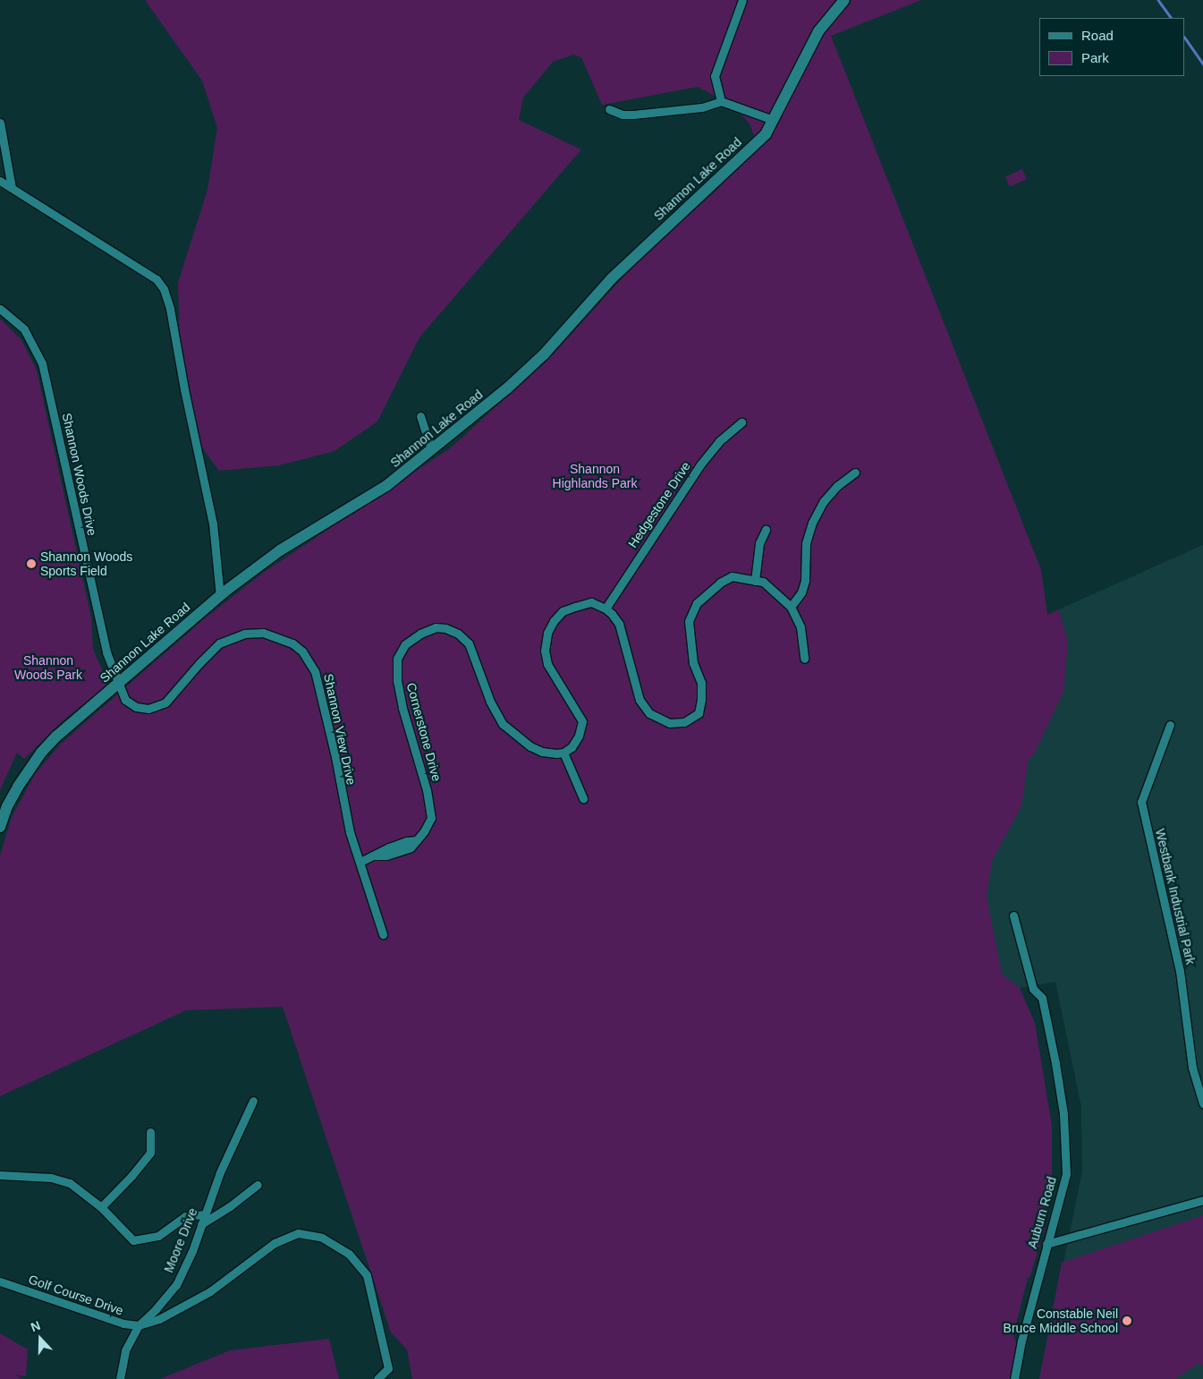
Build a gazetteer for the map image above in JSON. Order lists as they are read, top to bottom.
{
  "streets": {
    "main road": ["Shannon Lake Road"],
    "street": [
      "Shannon Woods Drive",
      "Hedgestone Drive",
      "Shannon View Drive",
      "Cornerstone Drive",
      "Westbank Industrial Park",
      "Auburn Road",
      "Moore Drive",
      "Golf Course Drive"
    ]
  },
  "crossings": [
    ["Shannon Lake Road", "Shannon Woods Drive"],
    ["Shannon Lake Road", "Shannon View Drive"],
    ["Shannon Woods Drive", "Shannon View Drive"],
    ["Shannon View Drive", "Cornerstone Drive"],
    ["Moore Drive", "Golf Course Drive"]
  ],
  "parks": ["Shannon Highlands Park", "Shannon Woods Park"],
  "places": ["Shannon Woods Sports Field", "Constable Neil Bruce Middle School"],
  "legend": ["Road", "Park"],
  "north": "top"
}
